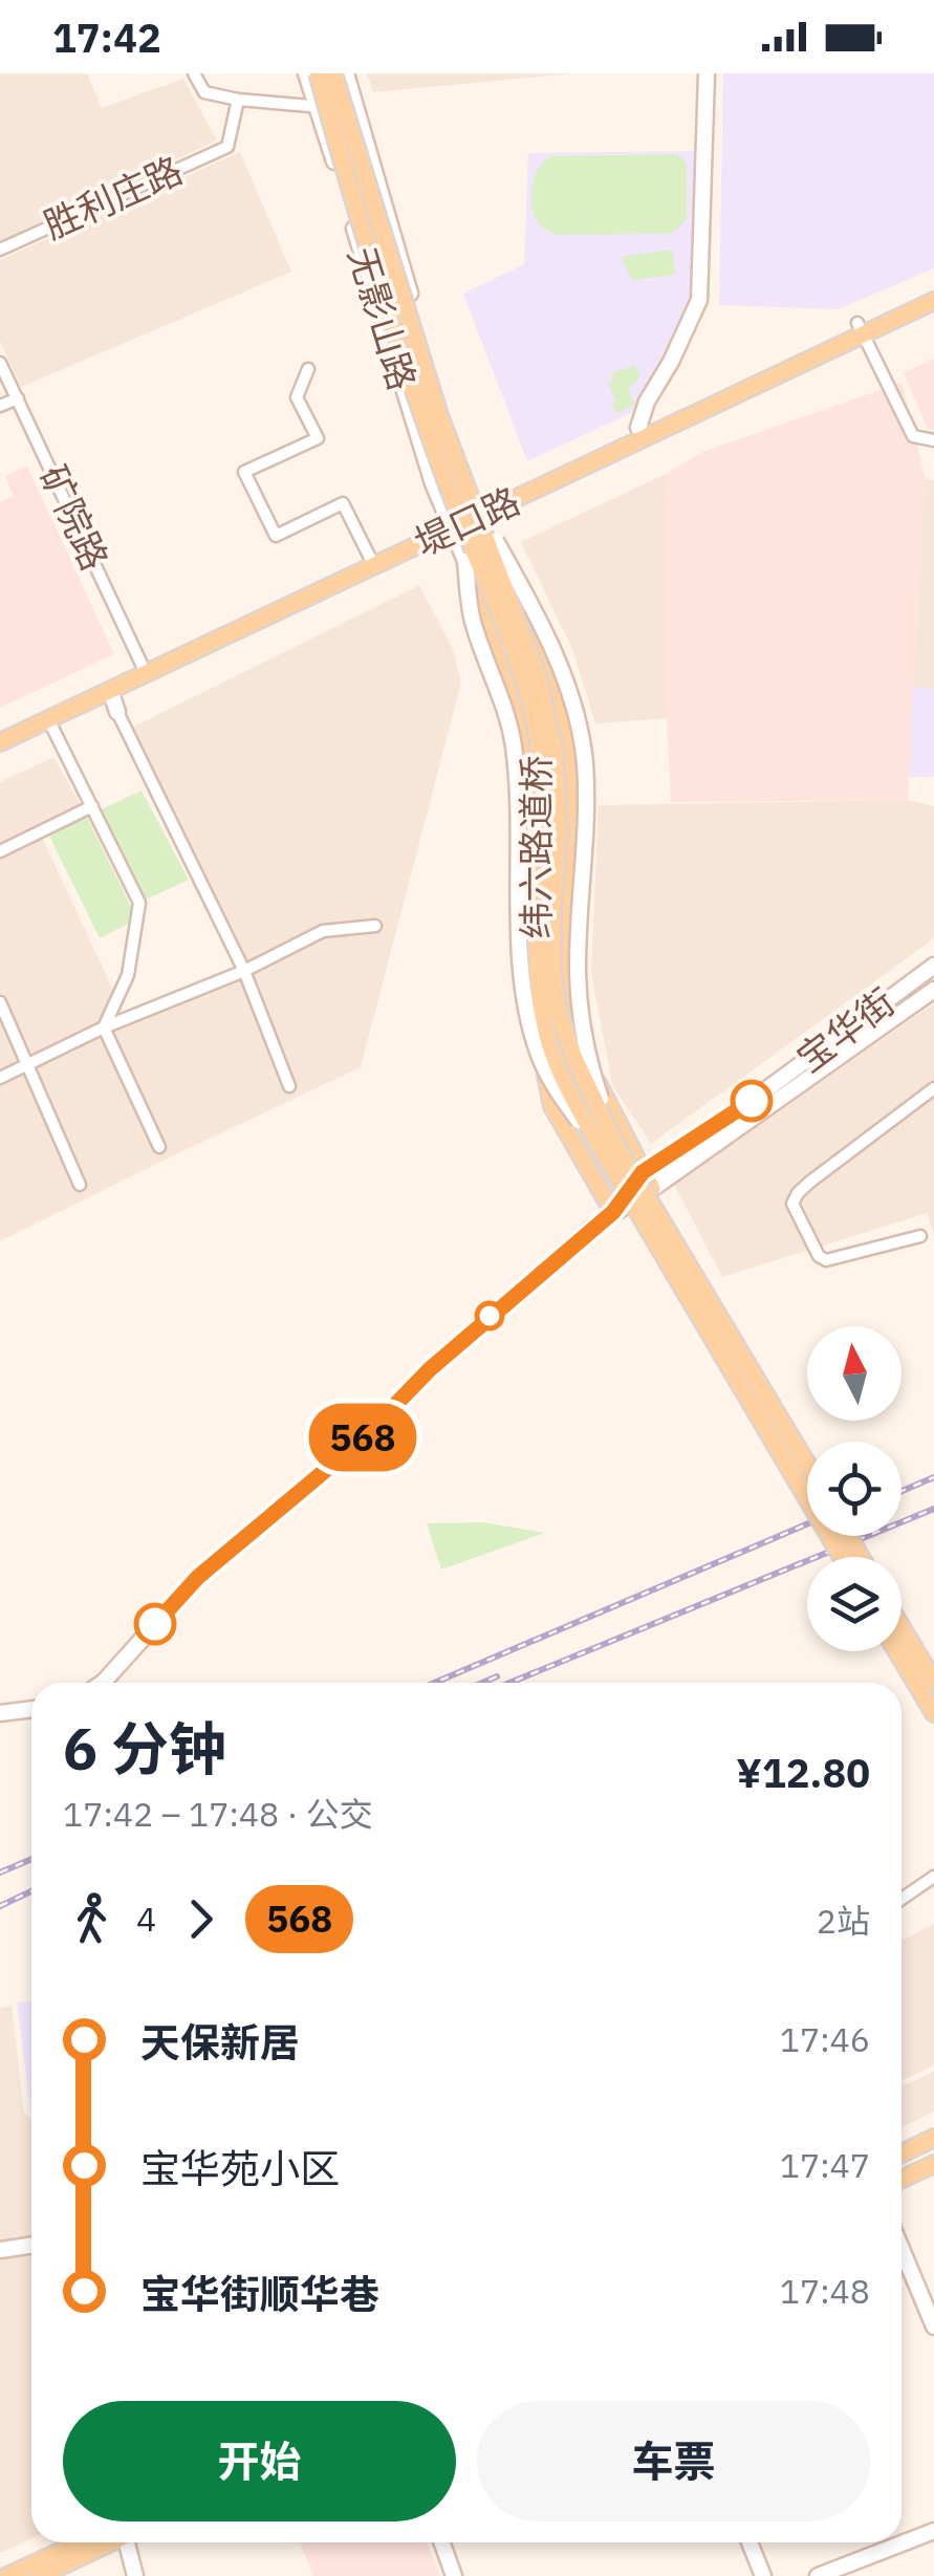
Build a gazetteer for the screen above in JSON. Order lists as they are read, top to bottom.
{
  "streets": {
    "main road": [
      "无影山路",
      "堤口路",
      "纬六路道桥",
      "宝华街"
    ],
    "street": ["胜利庄路", "矿院路"]
  },
  "crossings": [
    ["无影山路", "堤口路"],
    ["无影山路", "纬六路道桥"],
    ["矿院路", "堤口路"]
  ],
  "lines": ["bus line 568"],
  "north": "top",
  "page": {
    "status": "17:42",
    "on_map": "568",
    "heading": ["6 分钟", "17:42 – 17:48 · 公交", "¥12.80"],
    "legs": ["4", "568", "2站"],
    "list": [
      {
        "name": "天保新居",
        "value": "17:46"
      },
      {
        "name": "宝华苑小区",
        "value": "17:47"
      },
      {
        "name": "宝华街顺华巷",
        "value": "17:48"
      }
    ],
    "buttons": ["开始", "车票"]
  }
}
